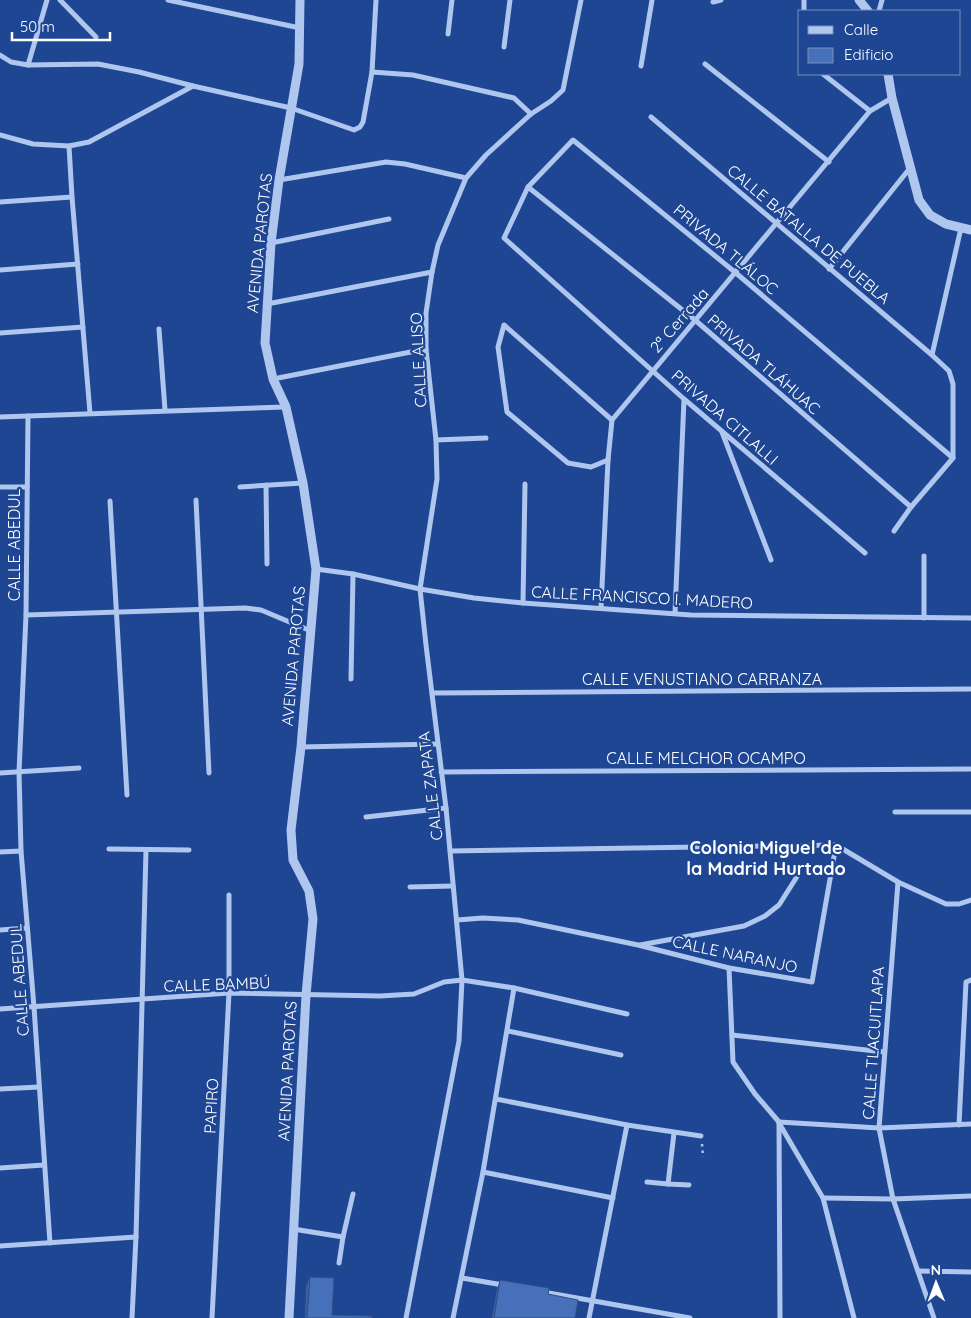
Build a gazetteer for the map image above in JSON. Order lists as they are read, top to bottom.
{
  "streets": {
    "street": [
      "CALLE BATALLA DE PUEBLA",
      "AVENIDA PAROTAS",
      "PRIVADA TLÁLOC",
      "2ª Cerrada",
      "CALLE ALISO",
      "PRIVADA TLÁHUAC",
      "PRIVADA CITLALLI",
      "CALLE ABEDUL",
      "CALLE FRANCISCO I. MADERO",
      "CALLE VENUSTIANO CARRANZA",
      "CALLE MELCHOR OCAMPO",
      "CALLE ZAPATA",
      "CALLE NARANJO",
      "CALLE BAMBÚ",
      "CALLE TLACUITLAPA",
      "PAPIRO"
    ]
  },
  "crossings": [
    ["CALLE BATALLA DE PUEBLA", "PRIVADA TLÁLOC"],
    ["CALLE BATALLA DE PUEBLA", "2ª Cerrada"],
    ["AVENIDA PAROTAS", "CALLE FRANCISCO I. MADERO"],
    ["AVENIDA PAROTAS", "CALLE BAMBÚ"],
    ["PRIVADA TLÁLOC", "2ª Cerrada"],
    ["PRIVADA TLÁLOC", "PRIVADA TLÁHUAC"],
    ["PRIVADA TLÁLOC", "PRIVADA CITLALLI"],
    ["2ª Cerrada", "PRIVADA TLÁHUAC"],
    ["2ª Cerrada", "PRIVADA CITLALLI"],
    ["CALLE ALISO", "CALLE FRANCISCO I. MADERO"],
    ["CALLE ALISO", "CALLE ZAPATA"],
    ["CALLE ABEDUL", "CALLE BAMBÚ"],
    ["CALLE FRANCISCO I. MADERO", "CALLE ZAPATA"],
    ["CALLE VENUSTIANO CARRANZA", "CALLE ZAPATA"],
    ["CALLE MELCHOR OCAMPO", "CALLE ZAPATA"],
    ["CALLE ZAPATA", "CALLE NARANJO"],
    ["CALLE ZAPATA", "CALLE BAMBÚ"],
    ["CALLE BAMBÚ", "PAPIRO"]
  ],
  "districts": ["Colonia Miguel de la Madrid Hurtado"],
  "legend": ["Calle", "Edificio"],
  "scale_bar": "50 m",
  "north": "top"
}
